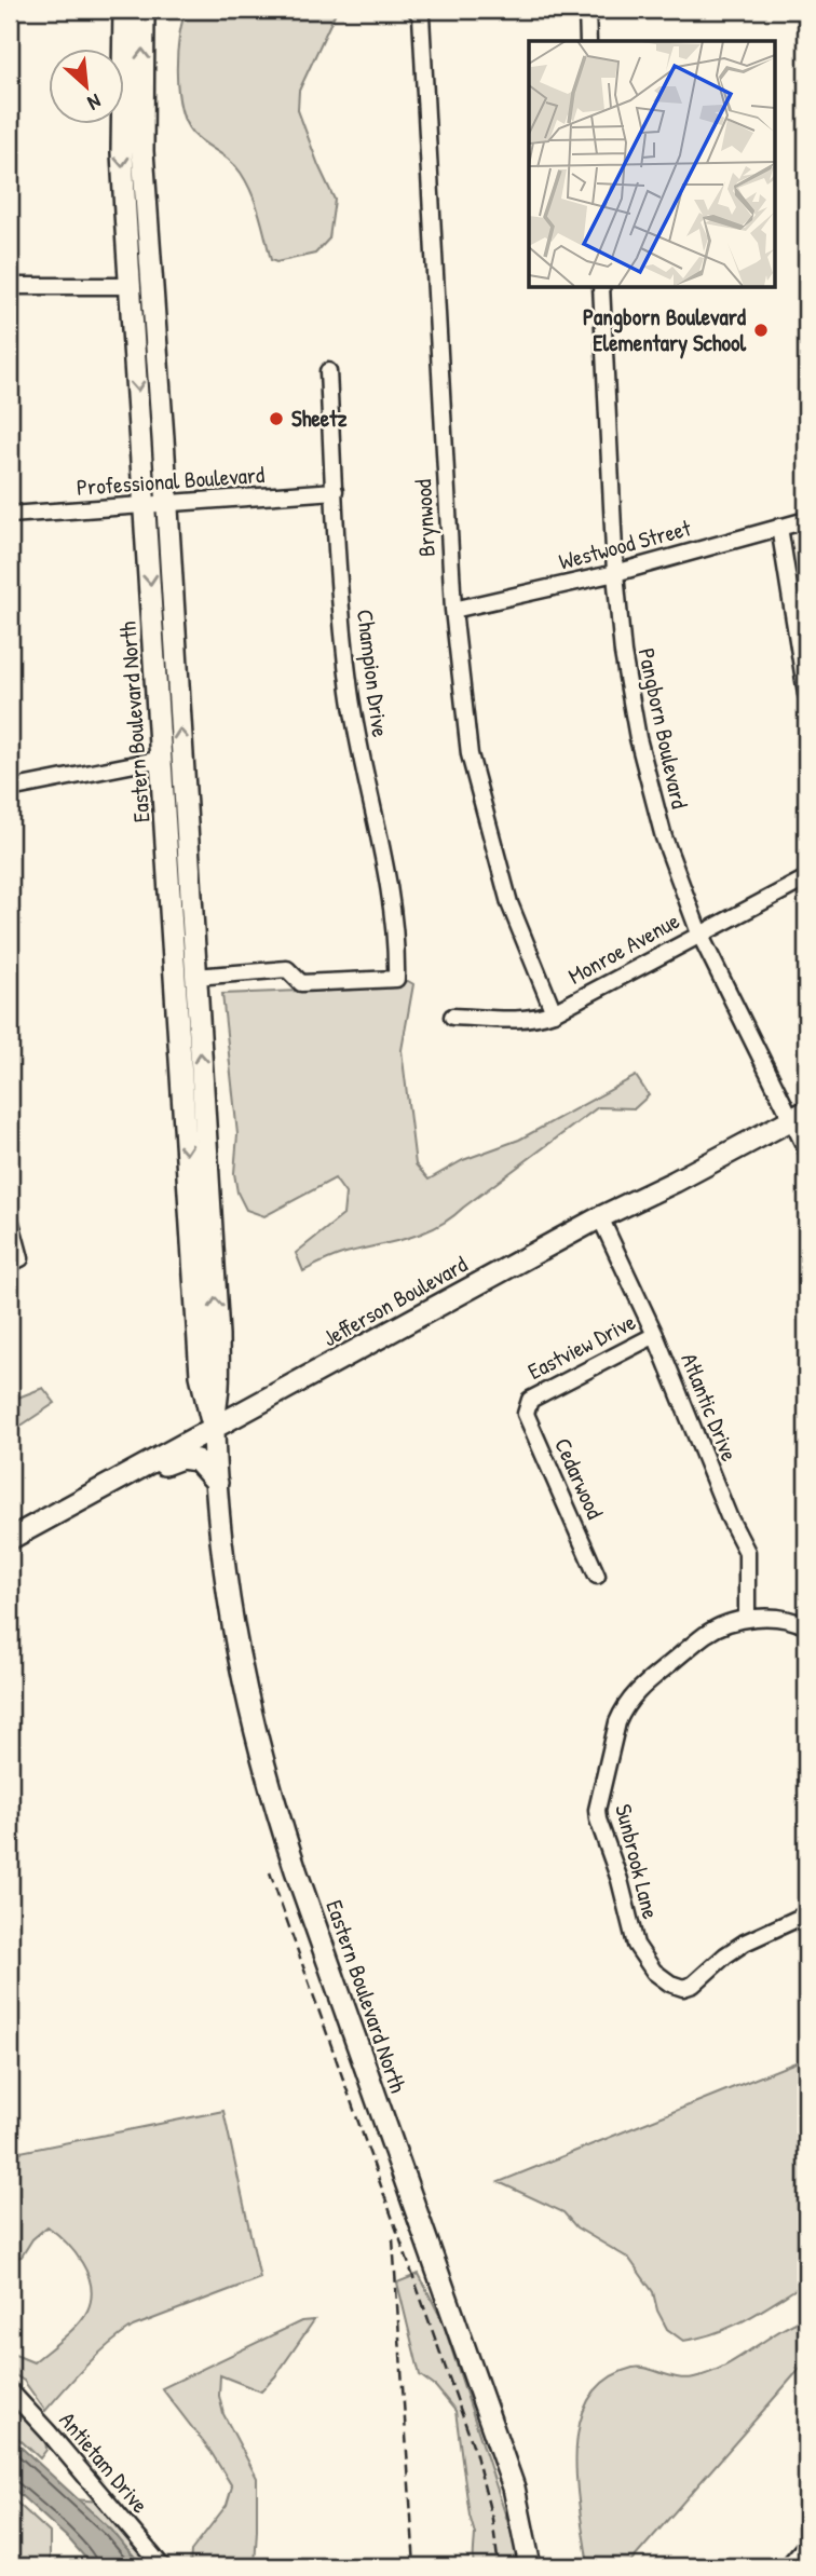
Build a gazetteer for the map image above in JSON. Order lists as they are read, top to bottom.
{
  "streets": {
    "main road": ["Eastern Boulevard North", "Jefferson Boulevard"],
    "street": [
      "Professional Boulevard",
      "Brynwood",
      "Westwood Street",
      "Champion Drive",
      "Pangborn Boulevard",
      "Monroe Avenue",
      "Eastview Drive",
      "Atlantic Drive",
      "Cedarwood",
      "Sunbrook Lane",
      "Antietam Drive"
    ]
  },
  "crossings": [
    ["Professional Boulevard", "Champion Drive"],
    ["Professional Boulevard", "Eastern Boulevard North"],
    ["Brynwood", "Westwood Street"],
    ["Brynwood", "Monroe Avenue"],
    ["Westwood Street", "Pangborn Boulevard"],
    ["Champion Drive", "Eastern Boulevard North"],
    ["Eastern Boulevard North", "Jefferson Boulevard"],
    ["Pangborn Boulevard", "Monroe Avenue"],
    ["Pangborn Boulevard", "Jefferson Boulevard"],
    ["Jefferson Boulevard", "Atlantic Drive"],
    ["Eastview Drive", "Atlantic Drive"],
    ["Eastview Drive", "Cedarwood"],
    ["Atlantic Drive", "Sunbrook Lane"]
  ],
  "places": ["Pangborn Boulevard Elementary School", "Sheetz"],
  "north": "bottom right"
}
